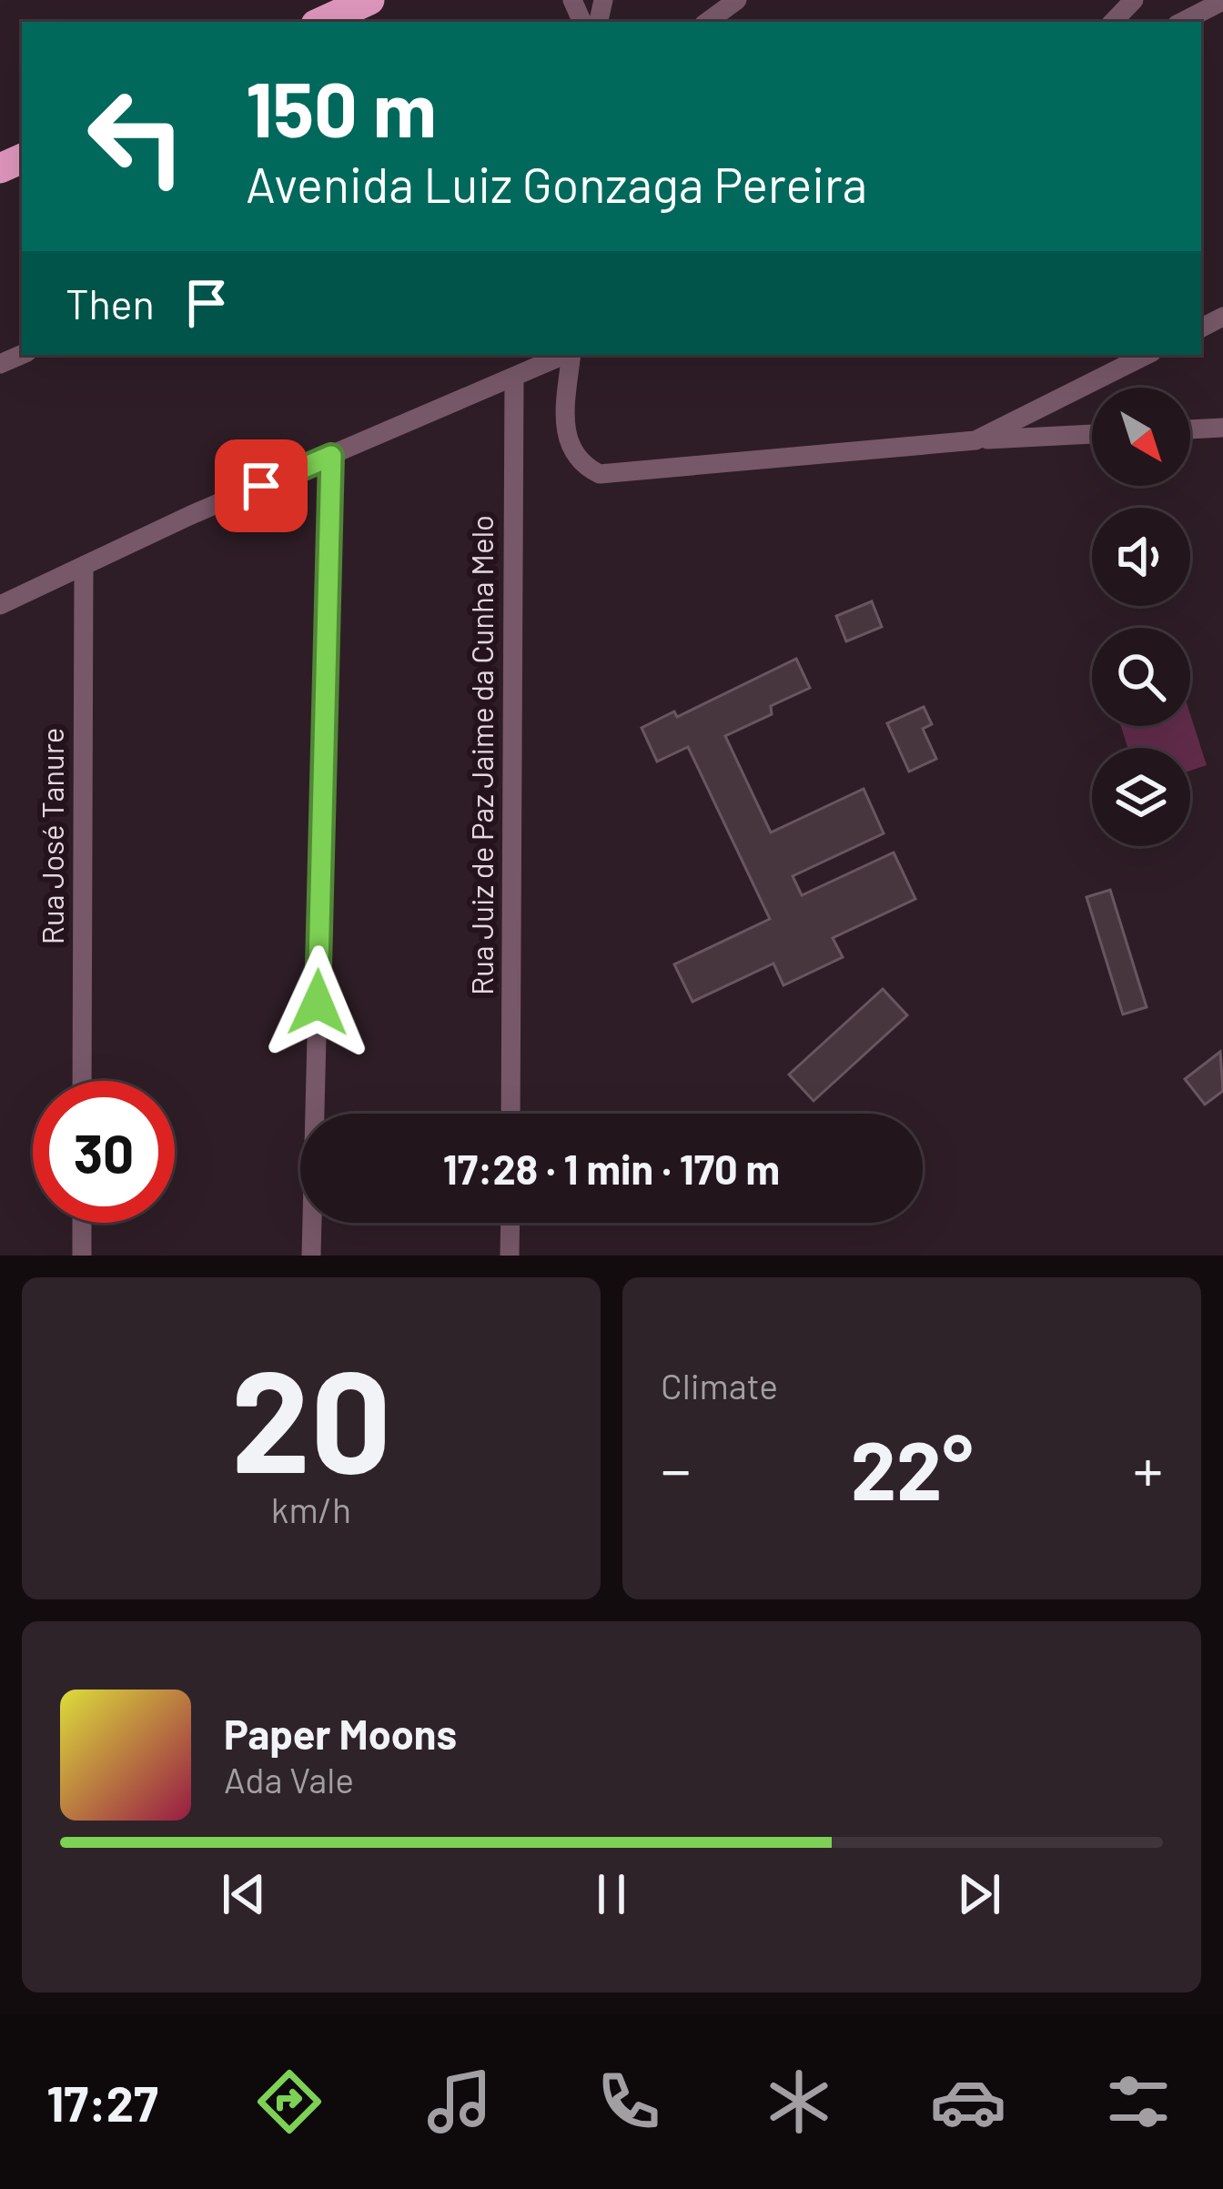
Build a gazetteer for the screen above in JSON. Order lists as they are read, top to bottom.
{
  "streets": {
    "street": ["Rua Juiz de Paz Jaime da Cunha Melo", "Rua José Tanure"]
  },
  "north": "bottom right",
  "page": {
    "turn": ["150 m", "Avenida Luiz Gonzaga Pereira"],
    "then": "Then",
    "limit": "30",
    "trip": "17:28 · 1 min · 170 m",
    "tile": [
      ["20", "km/h"],
      "Climate"
    ],
    "heat": ["−", "22°", "+"],
    "song": ["Paper Moons", "Ada Vale"],
    "tabs": "17:27"
  }
}
